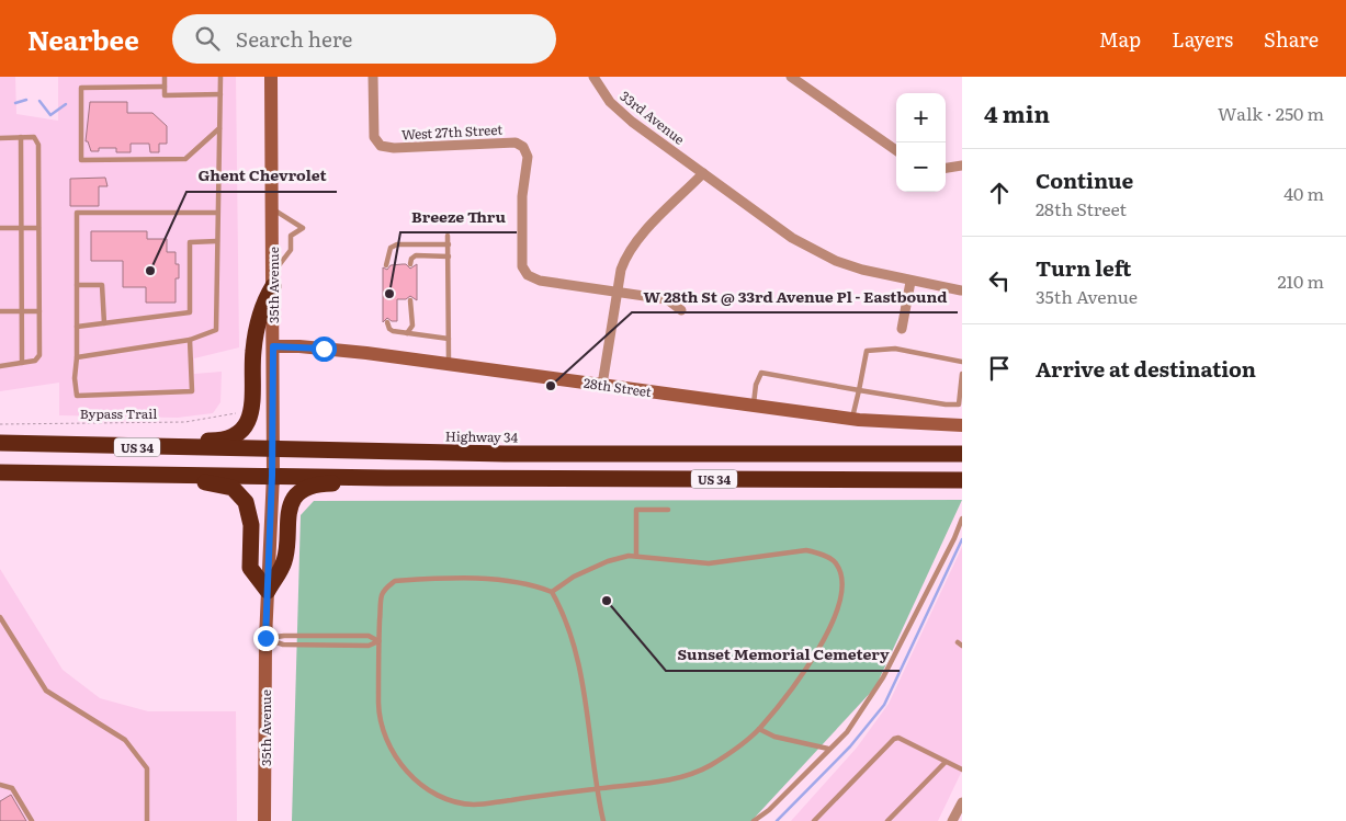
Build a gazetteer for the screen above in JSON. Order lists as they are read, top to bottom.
{
  "streets": {
    "highway": ["Highway 34", "US 34"],
    "main road": ["35th Avenue", "28th Street"],
    "street": ["33rd Avenue", "West 27th Street"],
    "path": ["Bypass Trail"]
  },
  "crossings": [
    ["35th Avenue", "28th Street"],
    ["35th Avenue", "Highway 34"],
    ["35th Avenue", "US 34"]
  ],
  "places": [
    "Ghent Chevrolet",
    "Breeze Thru",
    "W 28th St @ 33rd Avenue Pl - Eastbound",
    "Sunset Memorial Cemetery"
  ],
  "page": {
    "header": "Nearbee",
    "search": "Search here",
    "nav": ["Map", "Layers", "Share"],
    "heading": ["4 min", "Walk · 250 m"],
    "map_buttons": ["+", "−"],
    "list": [
      ["Continue", "28th Street", "40 m"],
      ["Turn left", "35th Avenue", "210 m"],
      "Arrive at destination"
    ]
  }
}
